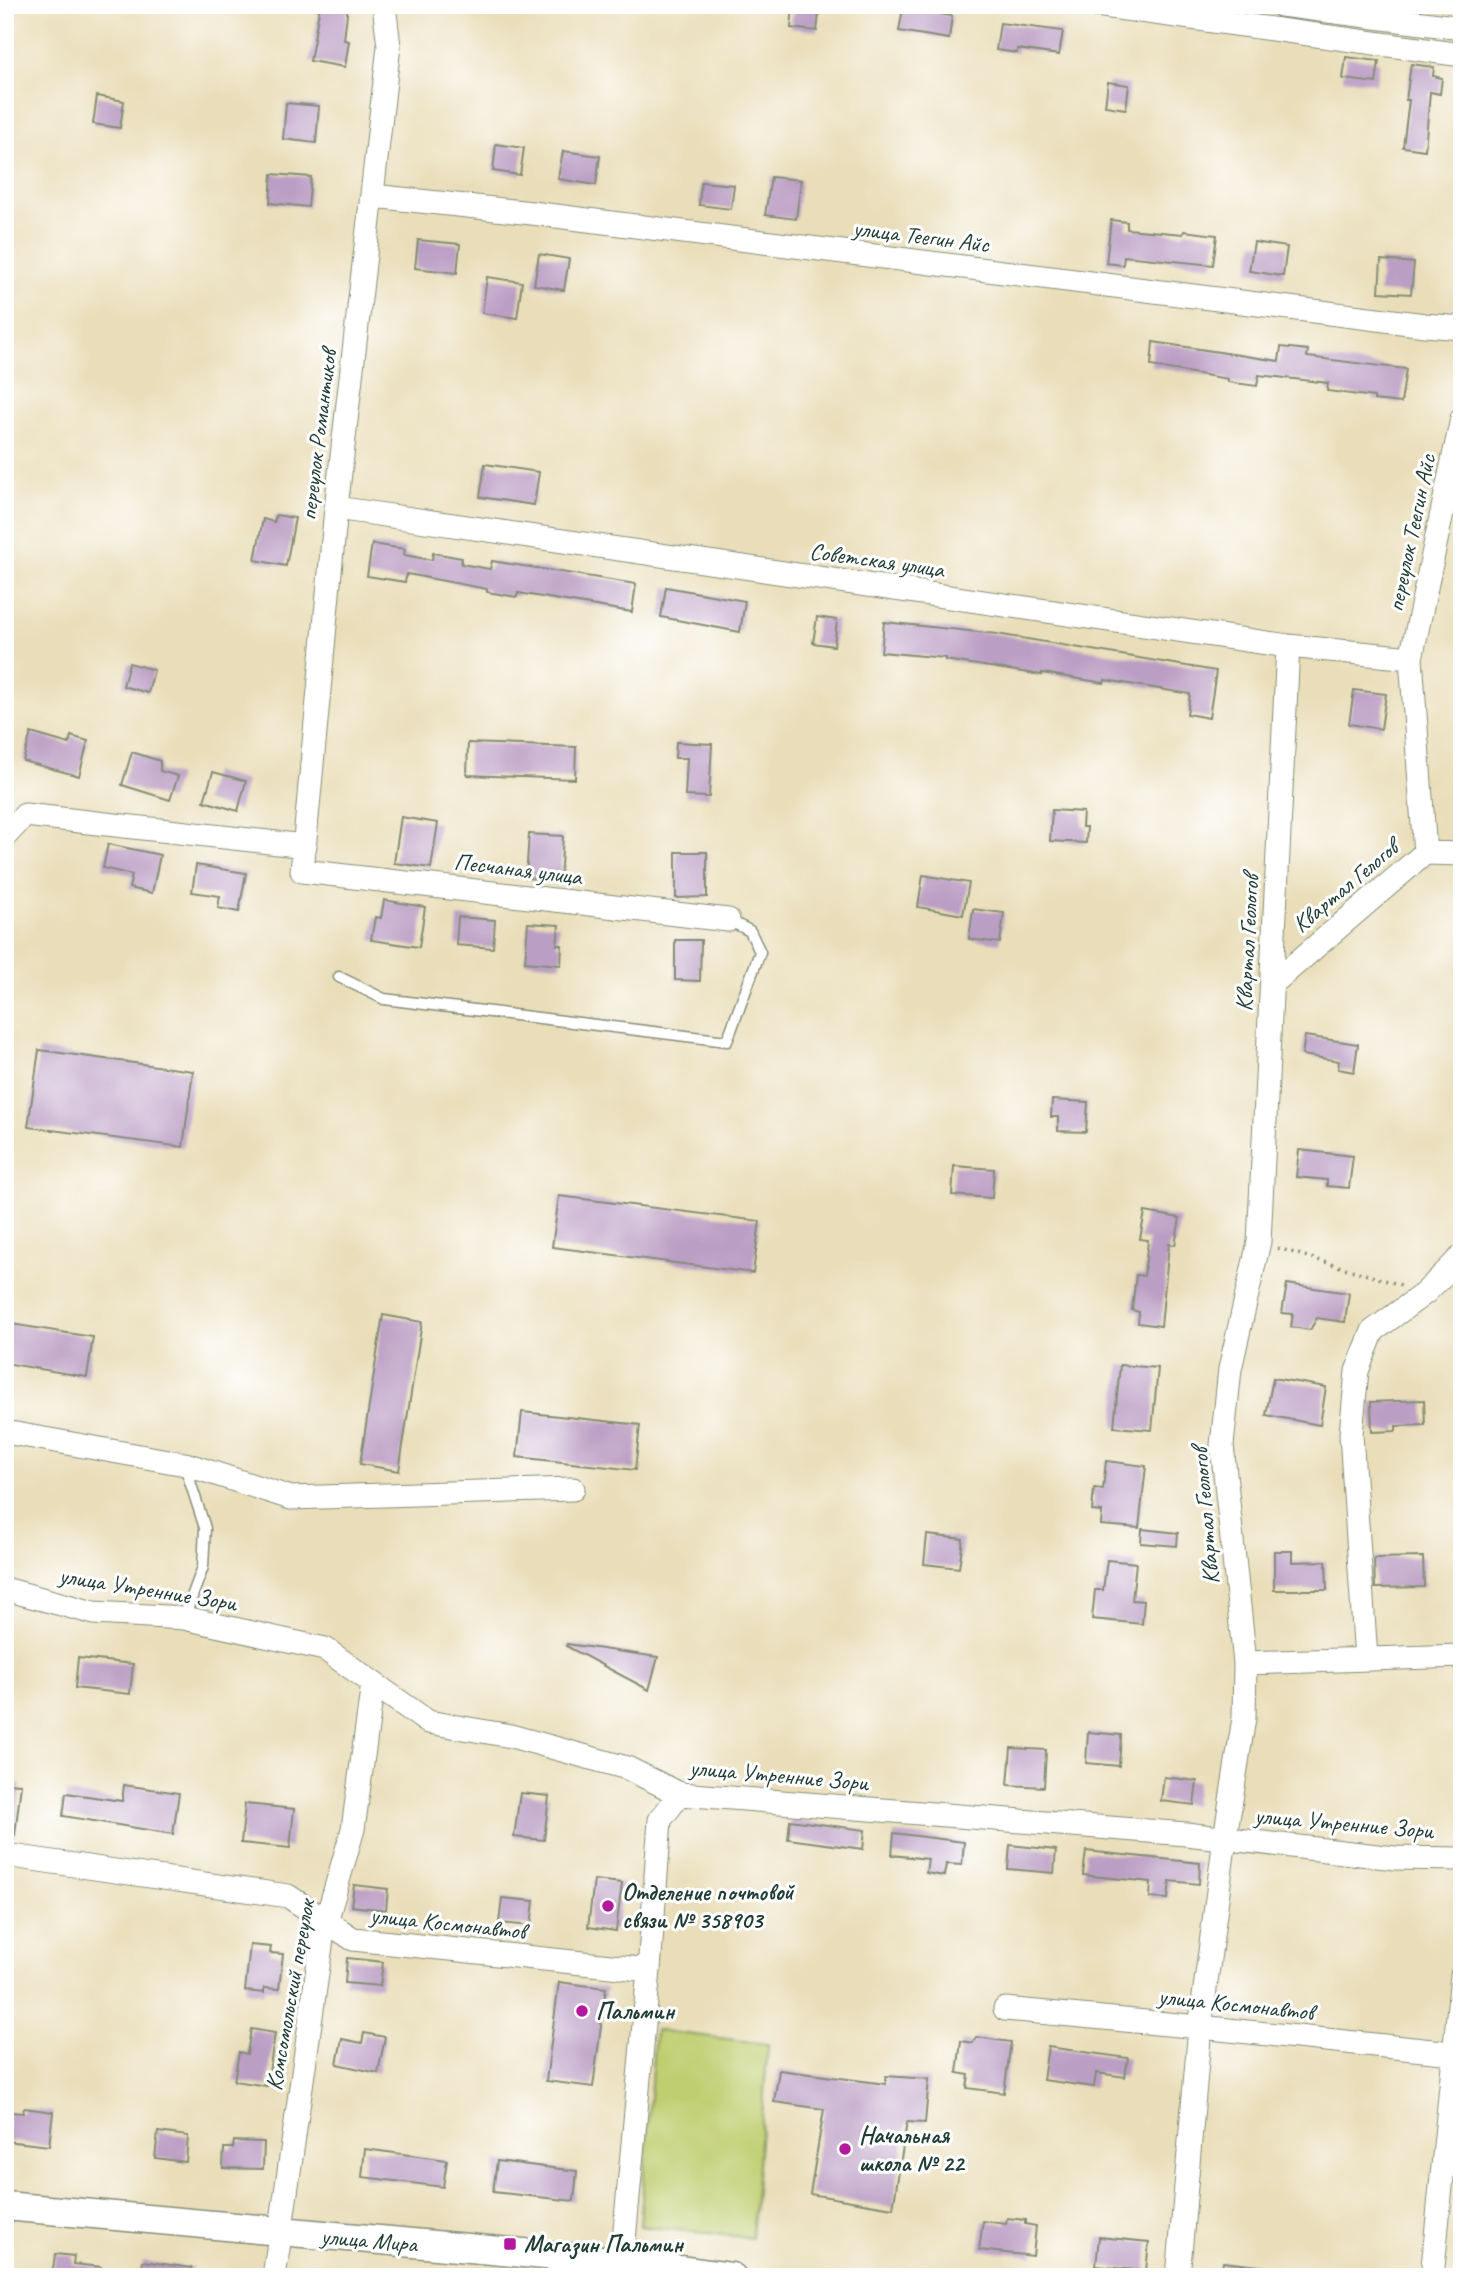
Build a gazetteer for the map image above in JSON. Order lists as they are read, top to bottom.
{
  "streets": {
    "street": [
      "улица Теегин Айс",
      "переулок Романтиков",
      "переулок Теегин Айс",
      "Советская улица",
      "Песчаная улица",
      "Квартал Гелогов",
      "Квартал Геологов",
      "улица Утренние Зори",
      "улица Космонавтов",
      "Комсомольский переулок",
      "улица Мира"
    ]
  },
  "crossings": [
    ["улица Теегин Айс", "переулок Романтиков"],
    ["переулок Романтиков", "Советская улица"],
    ["переулок Романтиков", "Песчаная улица"],
    ["переулок Теегин Айс", "Советская улица"],
    ["Советская улица", "Квартал Геологов"],
    ["Квартал Гелогов", "Квартал Геологов"],
    ["Квартал Геологов", "улица Утренние Зори"],
    ["Квартал Геологов", "улица Космонавтов"],
    ["улица Утренние Зори", "Комсомольский переулок"],
    ["улица Космонавтов", "Комсомольский переулок"],
    ["Комсомольский переулок", "улица Мира"]
  ],
  "places": {
    "other": ["Отделение почтовой связи № 358903", "Пальмин", "Начальная школа № 22"],
    "transit": ["Магазин Пальмин"]
  }
}
